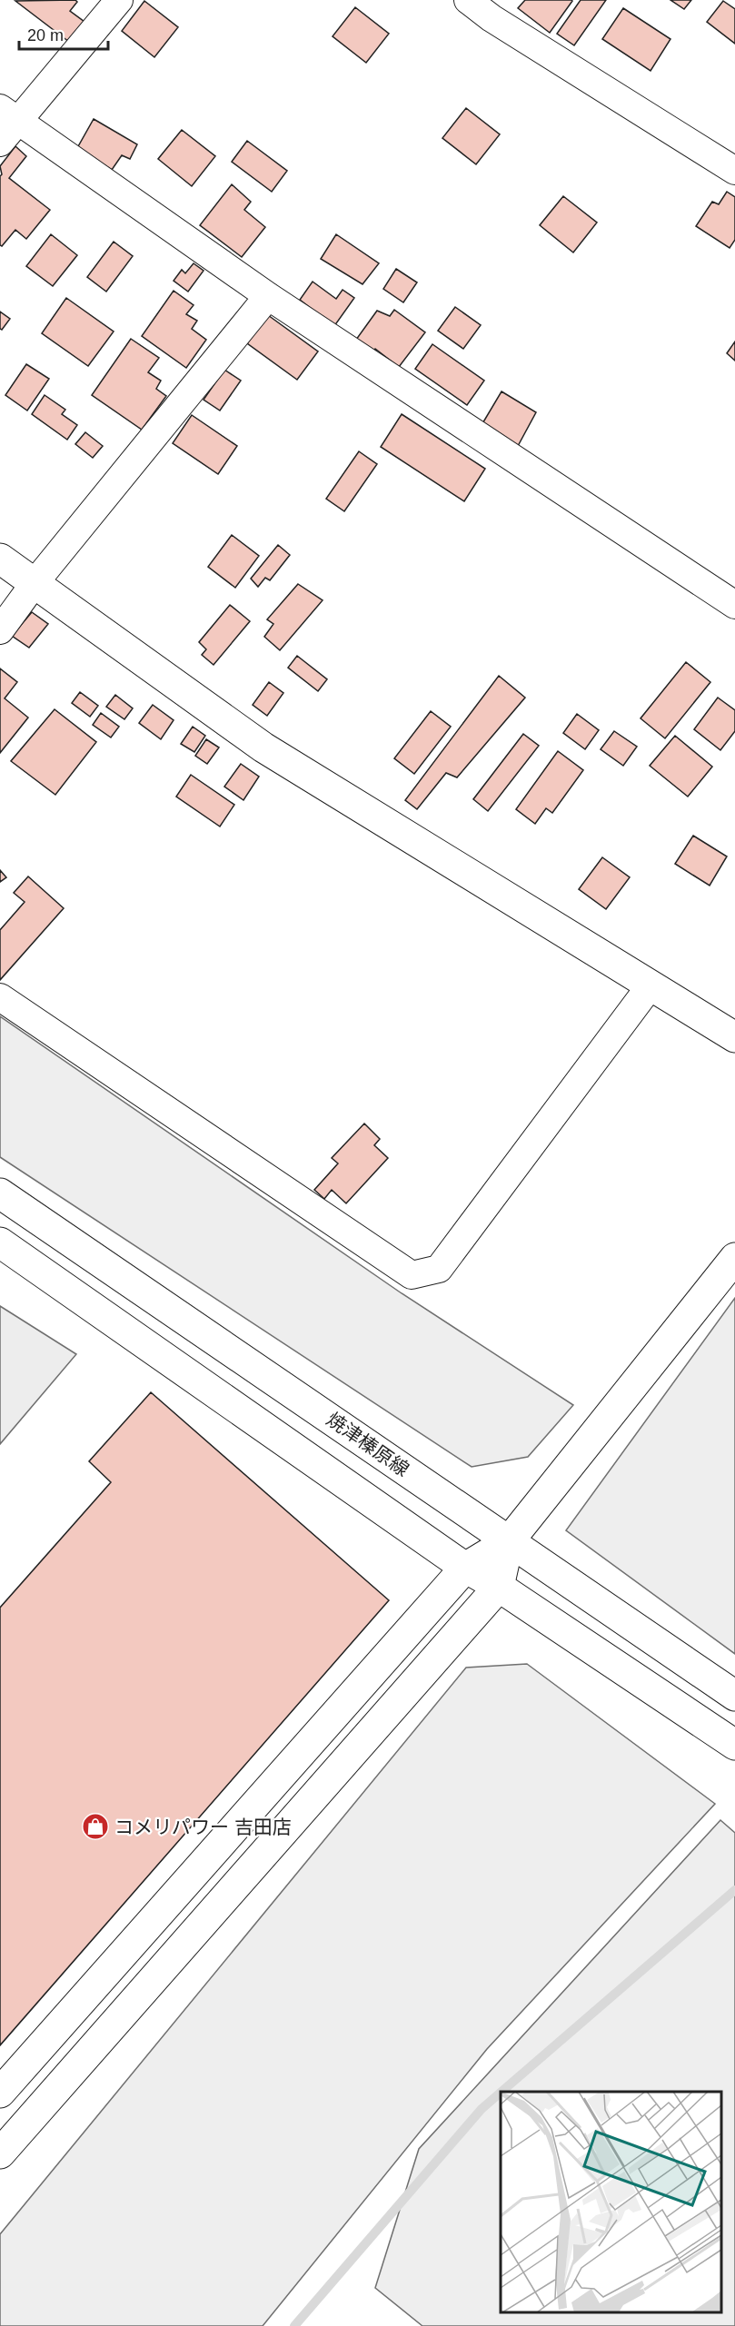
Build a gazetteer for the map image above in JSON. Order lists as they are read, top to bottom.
{
  "streets": {
    "street": ["焼津榛原線"]
  },
  "places": {
    "shop": ["コメリパワー 吉田店"]
  },
  "scale_bar": "20 m"
}
